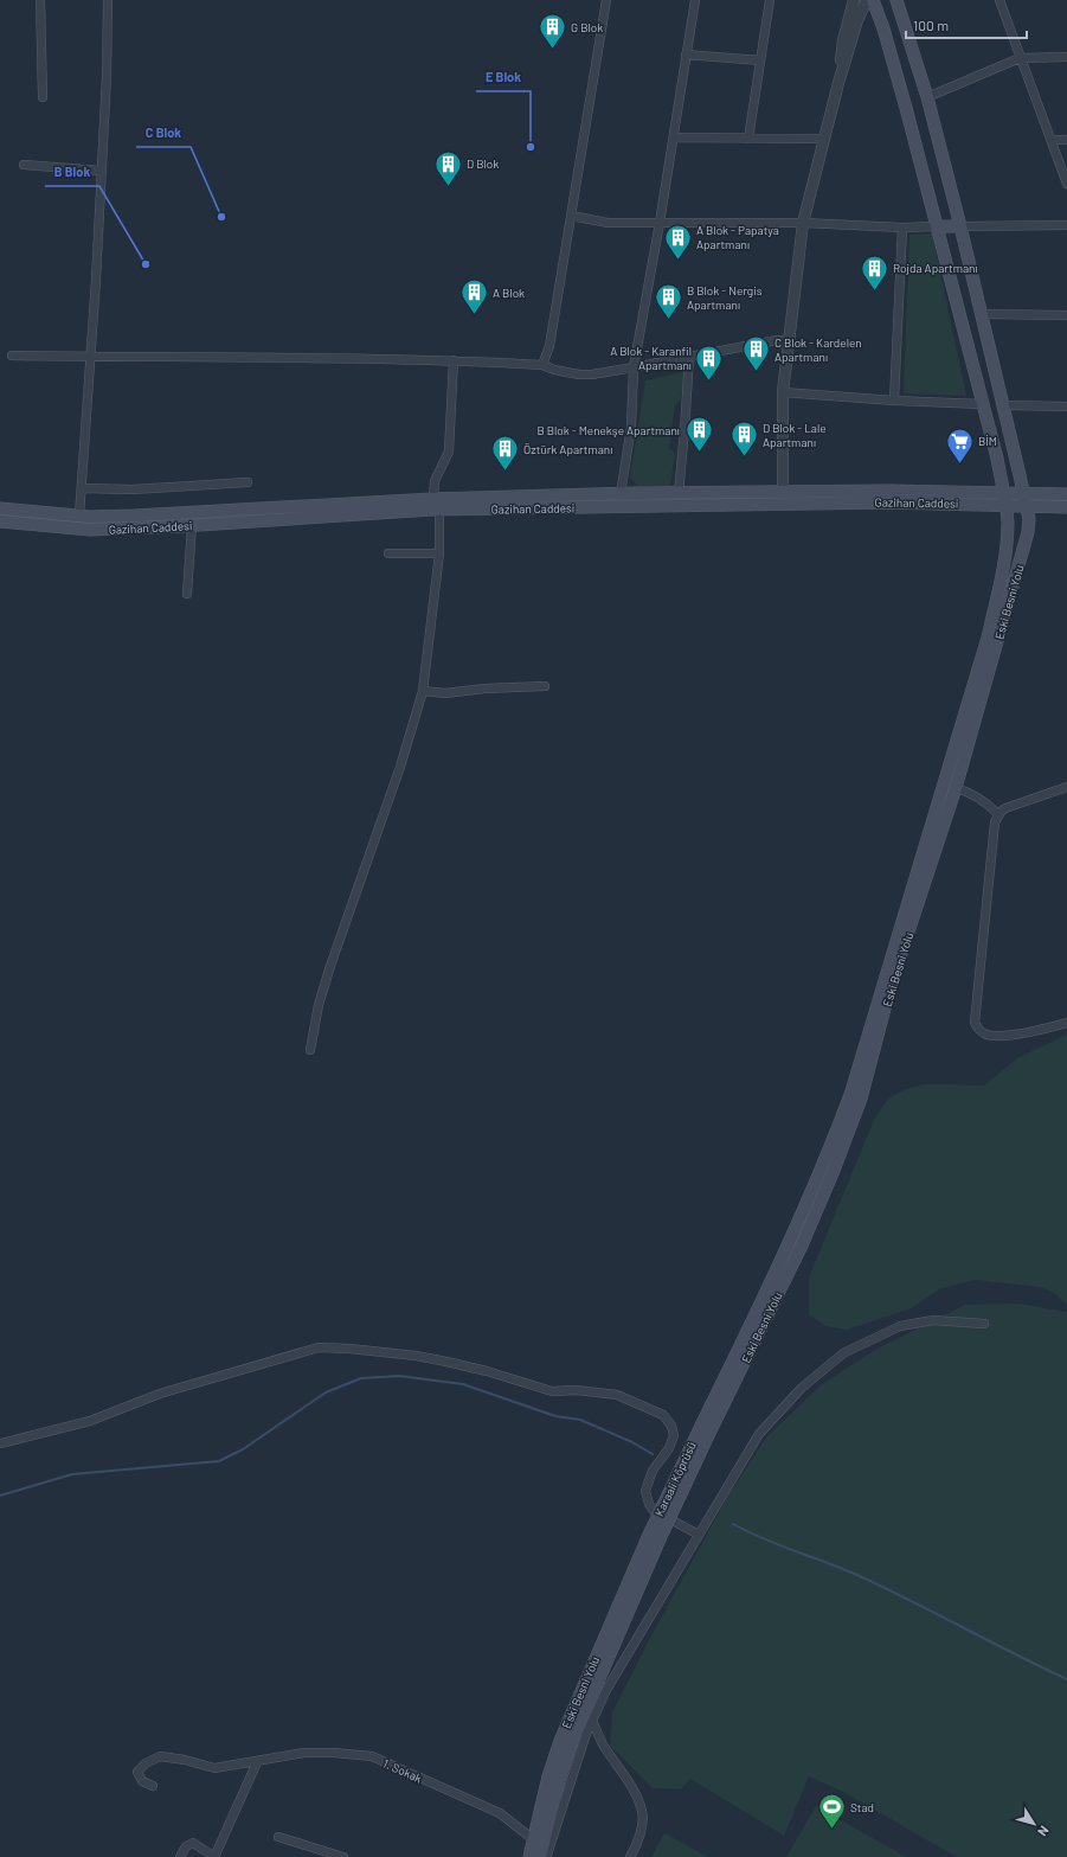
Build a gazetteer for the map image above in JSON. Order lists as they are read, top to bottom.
{
  "streets": {
    "main road": ["Gazihan Caddesi", "Eski Besni Yolu", "Karaali Köprüsü"],
    "street": ["1. Sokak"]
  },
  "crossings": [
    ["Gazihan Caddesi", "Eski Besni Yolu"],
    ["Eski Besni Yolu", "Karaali Köprüsü"],
    ["Eski Besni Yolu", "1. Sokak"]
  ],
  "places": {
    "building": [
      "G Blok",
      "D Blok",
      "A Blok - Papatya Apartmanı",
      "Rojda Apartmanı",
      "A Blok",
      "B Blok - Nergis Apartmanı",
      "C Blok - Kardelen Apartmanı",
      "A Blok - Karanfil Apartmanı",
      "B Blok - Menekşe Apartmanı",
      "D Blok - Lale Apartmanı",
      "Öztürk Apartmanı"
    ],
    "other": ["E Blok", "C Blok", "B Blok"],
    "supermarket": ["BİM"],
    "sports": ["Stad"]
  },
  "scale_bar": "100 m",
  "north": "bottom right"
}
